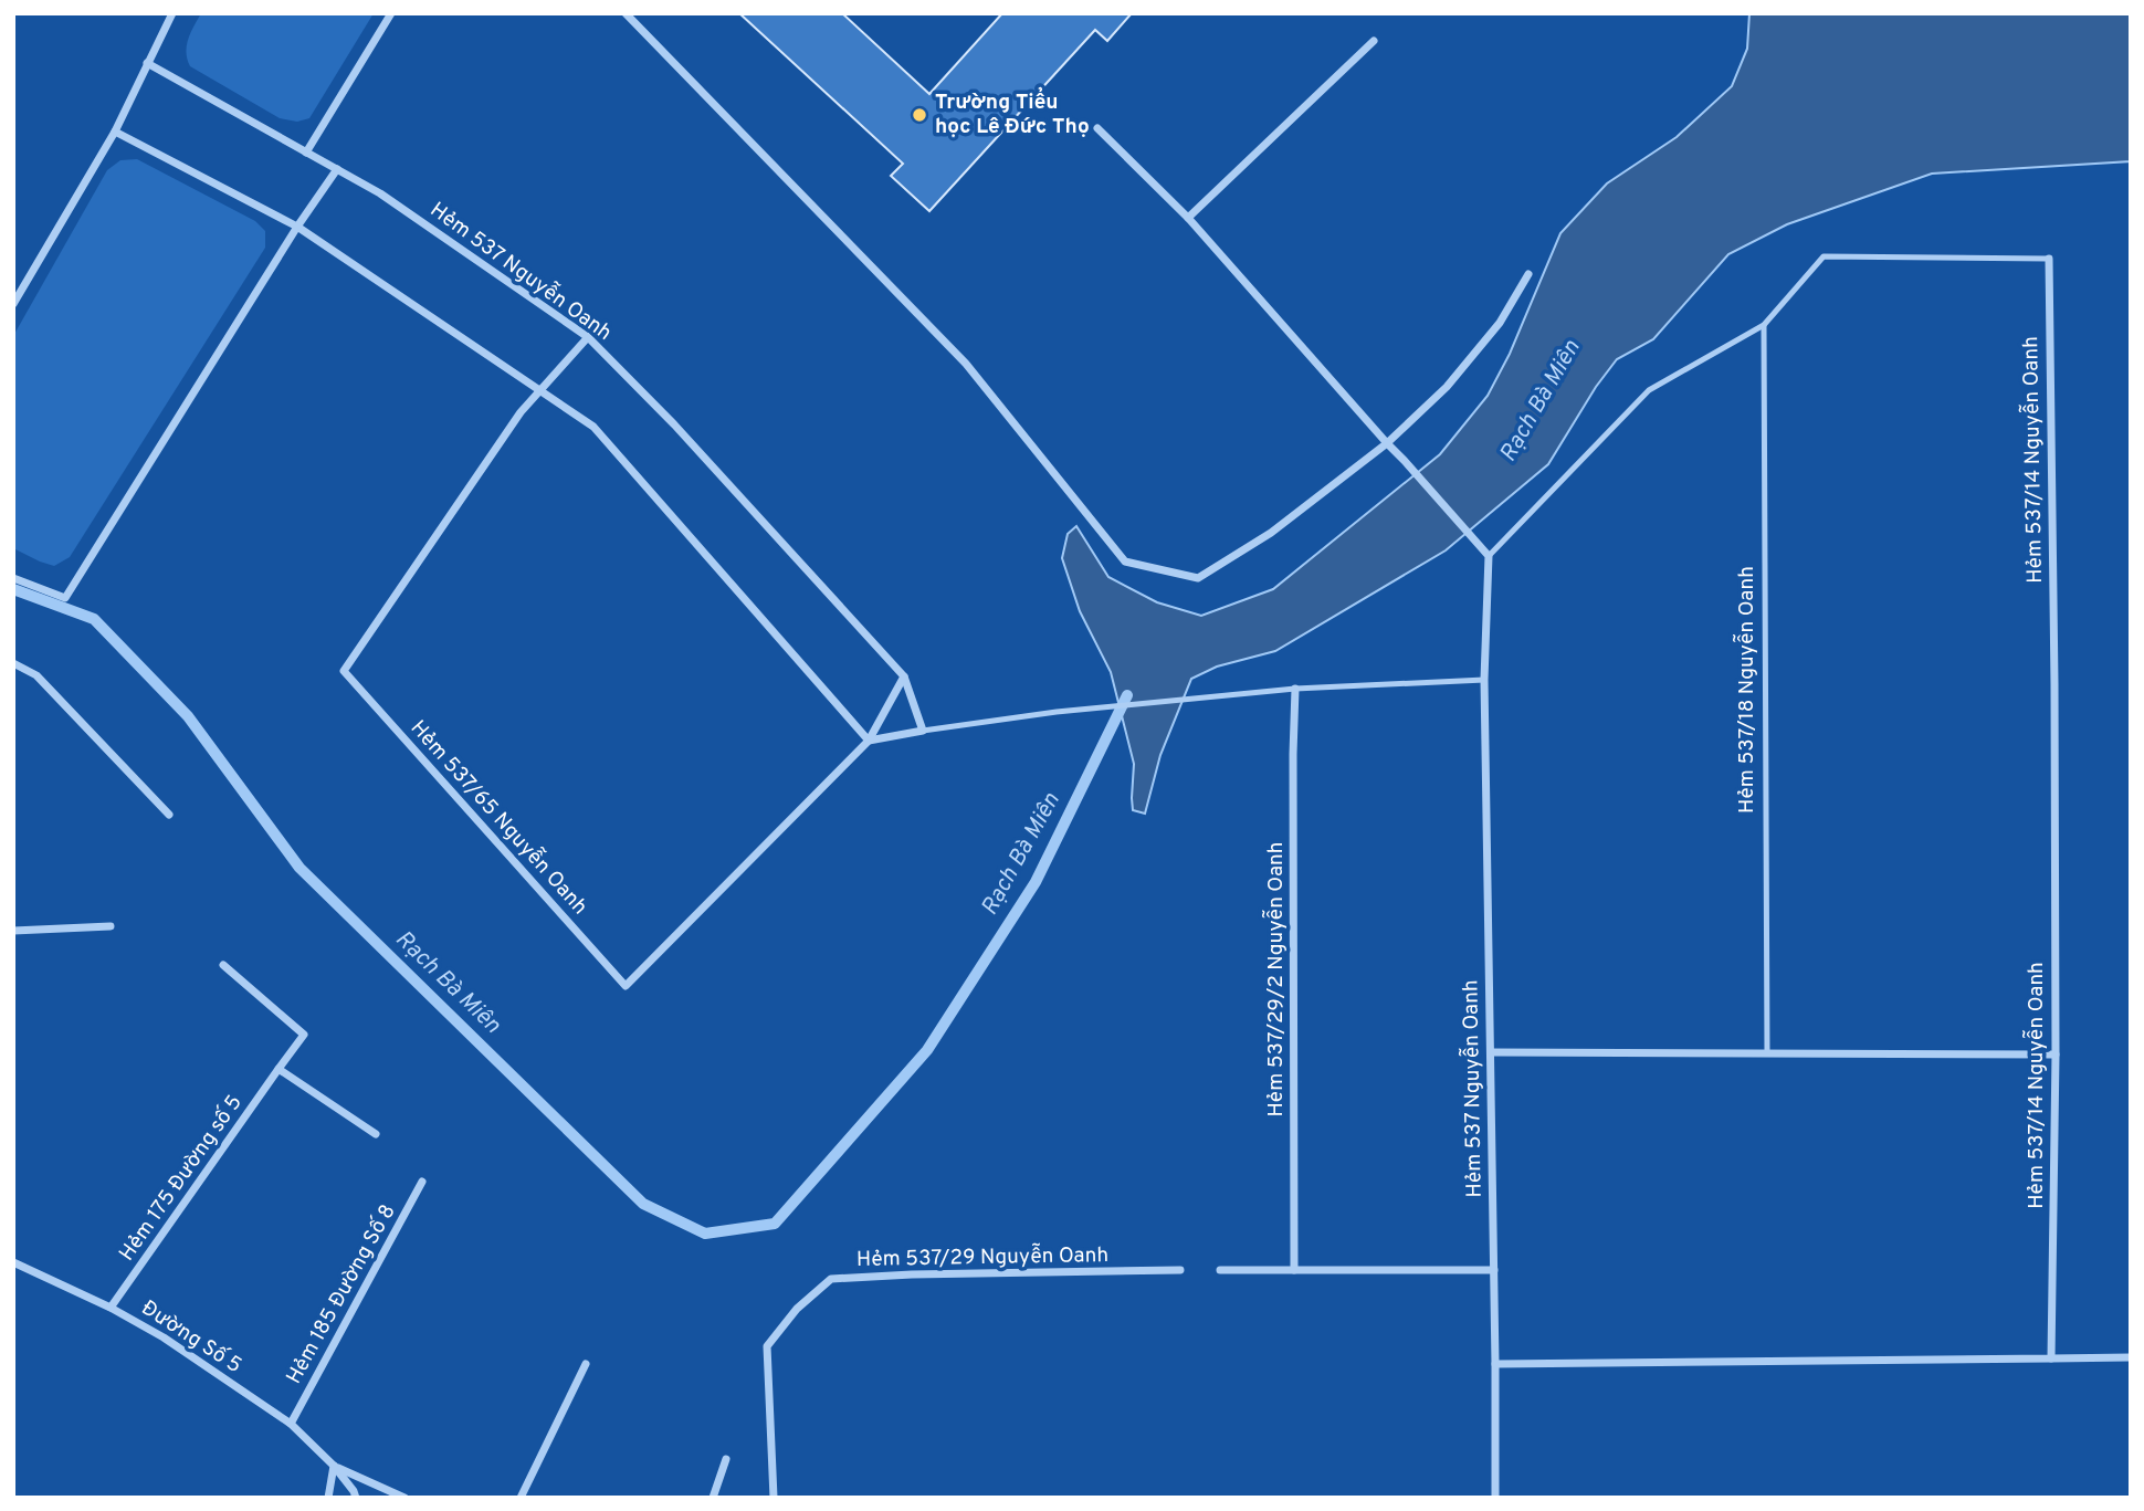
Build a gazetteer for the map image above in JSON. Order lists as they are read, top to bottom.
{
  "streets": {
    "street": [
      "Hẻm 537 Nguyễn Oanh",
      "Hẻm 537/14 Nguyễn Oanh",
      "Hẻm 537/65 Nguyễn Oanh",
      "Hẻm 537/29/2 Nguyễn Oanh",
      "Hẻm 175 Đường số 5",
      "Hẻm 537/29 Nguyễn Oanh",
      "Hẻm 185 Đường Số 8",
      "Đường Số 5"
    ],
    "lane": ["Hẻm 537/18 Nguyễn Oanh"]
  },
  "crossings": [
    ["Hẻm 537 Nguyễn Oanh", "Hẻm 537/65 Nguyễn Oanh"],
    ["Hẻm 175 Đường số 5", "Đường Số 5"],
    ["Hẻm 185 Đường Số 8", "Đường Số 5"]
  ],
  "water": ["Rạch Bà Miên"],
  "places": ["Trường Tiểu học Lê Đức Thọ"]
}
